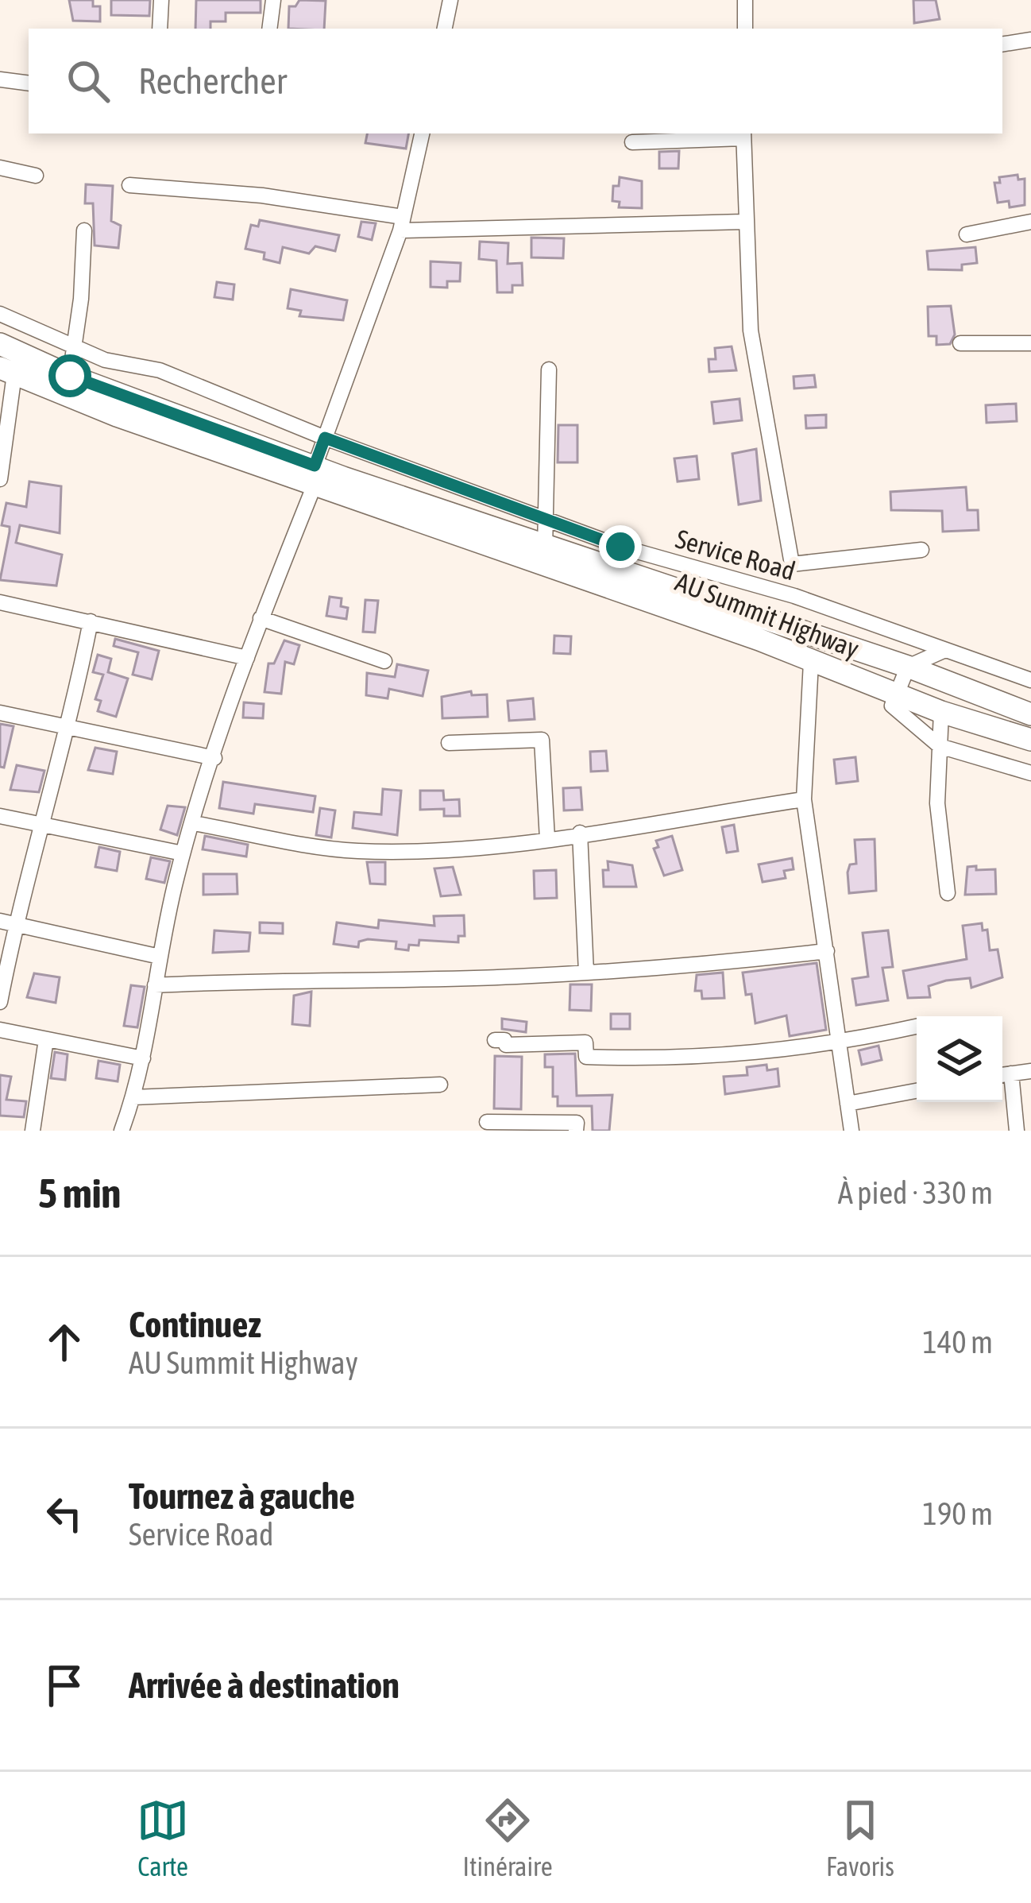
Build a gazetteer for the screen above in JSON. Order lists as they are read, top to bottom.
{
  "streets": {
    "main road": ["AU Summit Highway"],
    "street": ["Service Road"]
  },
  "page": {
    "search": "Rechercher",
    "heading": ["5 min", "À pied · 330 m"],
    "list": [
      ["Continuez", "AU Summit Highway", "140 m"],
      ["Tournez à gauche", "Service Road", "190 m"],
      "Arrivée à destination"
    ],
    "nav": ["Carte", "Itinéraire", "Favoris"]
  }
}
